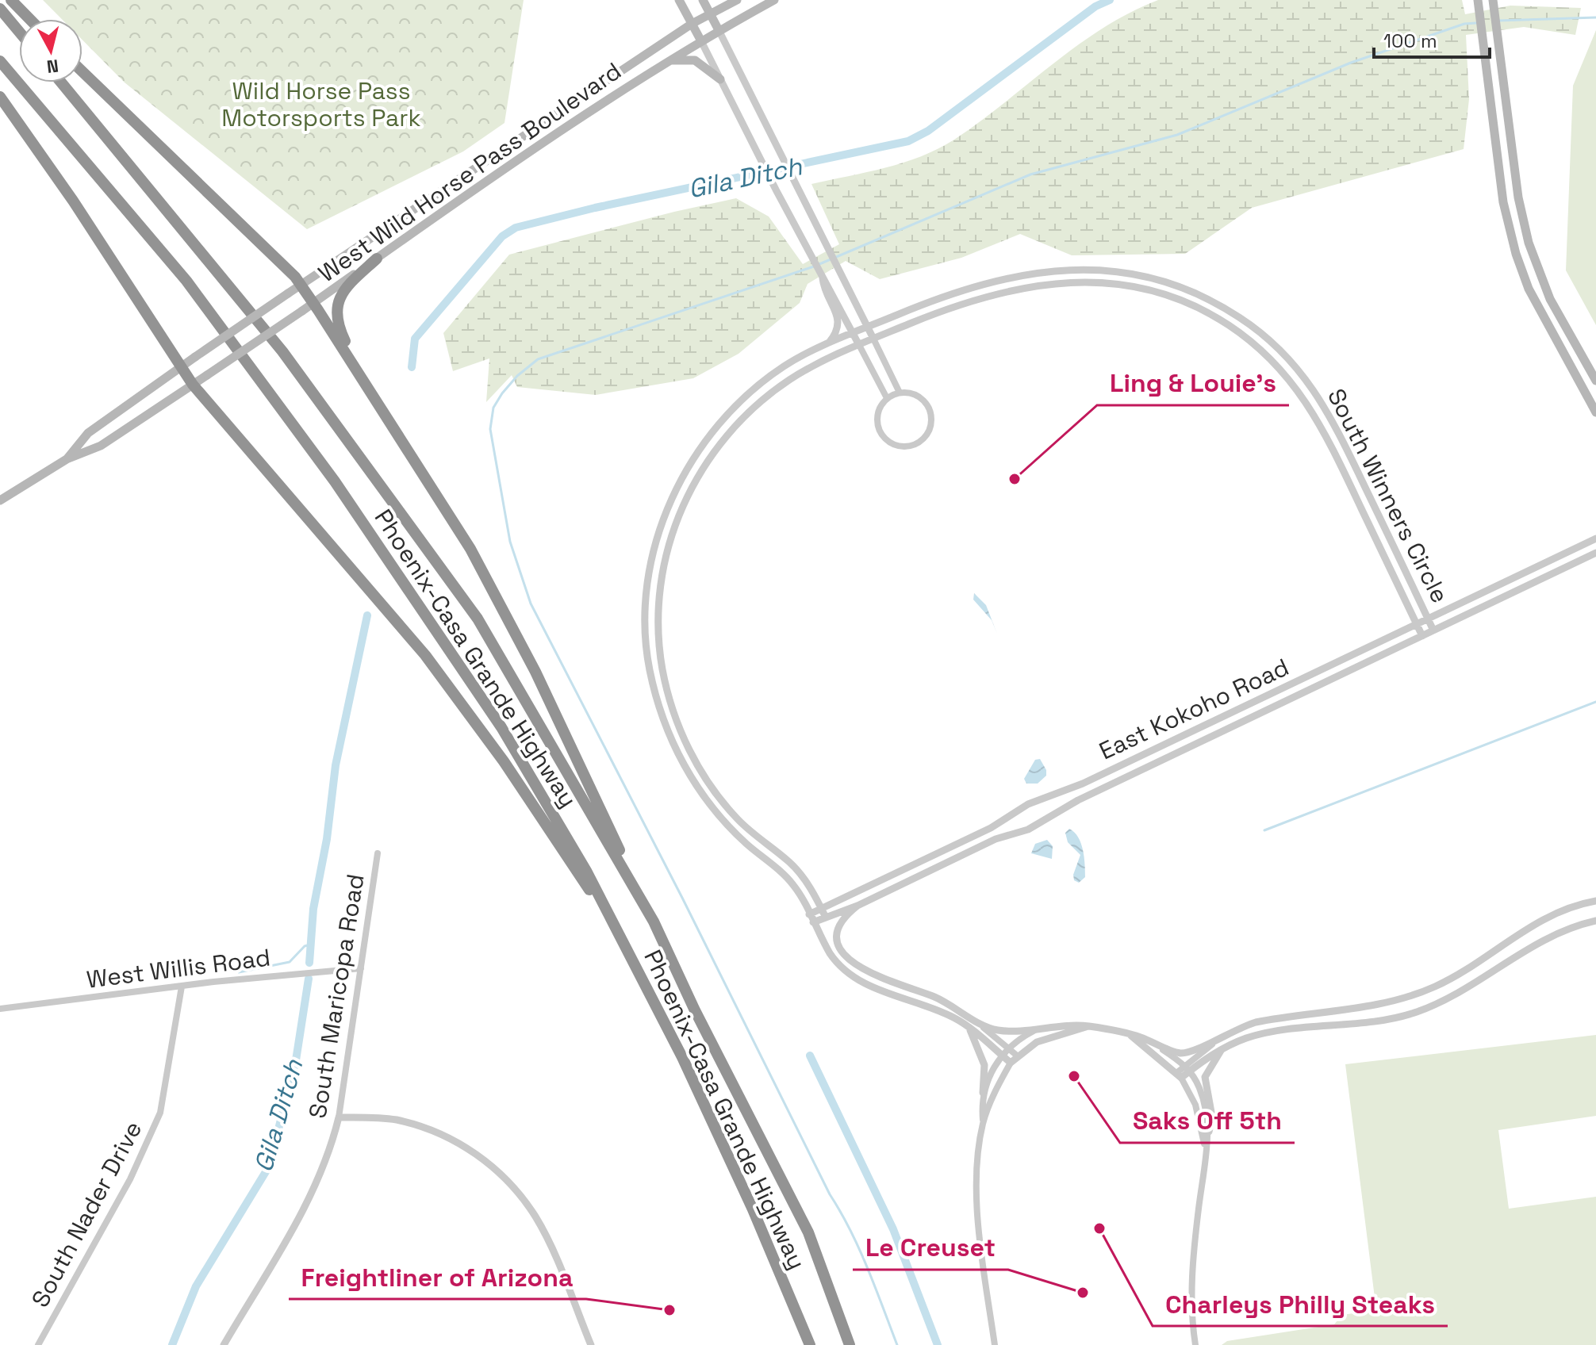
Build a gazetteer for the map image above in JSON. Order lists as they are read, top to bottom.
{
  "streets": {
    "highway": ["Phoenix-Casa Grande Highway"],
    "main road": ["West Wild Horse Pass Boulevard"],
    "street": [
      "South Winners Circle",
      "East Kokoho Road",
      "West Willis Road",
      "South Maricopa Road",
      "South Nader Drive"
    ]
  },
  "crossings": [
    ["South Winners Circle", "East Kokoho Road"],
    ["West Willis Road", "South Maricopa Road"],
    ["West Willis Road", "South Nader Drive"]
  ],
  "water": ["Gila Ditch"],
  "parks": ["Wild Horse Pass Motorsports Park"],
  "places": [
    "Ling & Louie's",
    "Saks Off 5th",
    "Charleys Philly Steaks",
    "Le Creuset",
    "Freightliner of Arizona"
  ],
  "scale_bar": "100 m",
  "north": "bottom"
}
